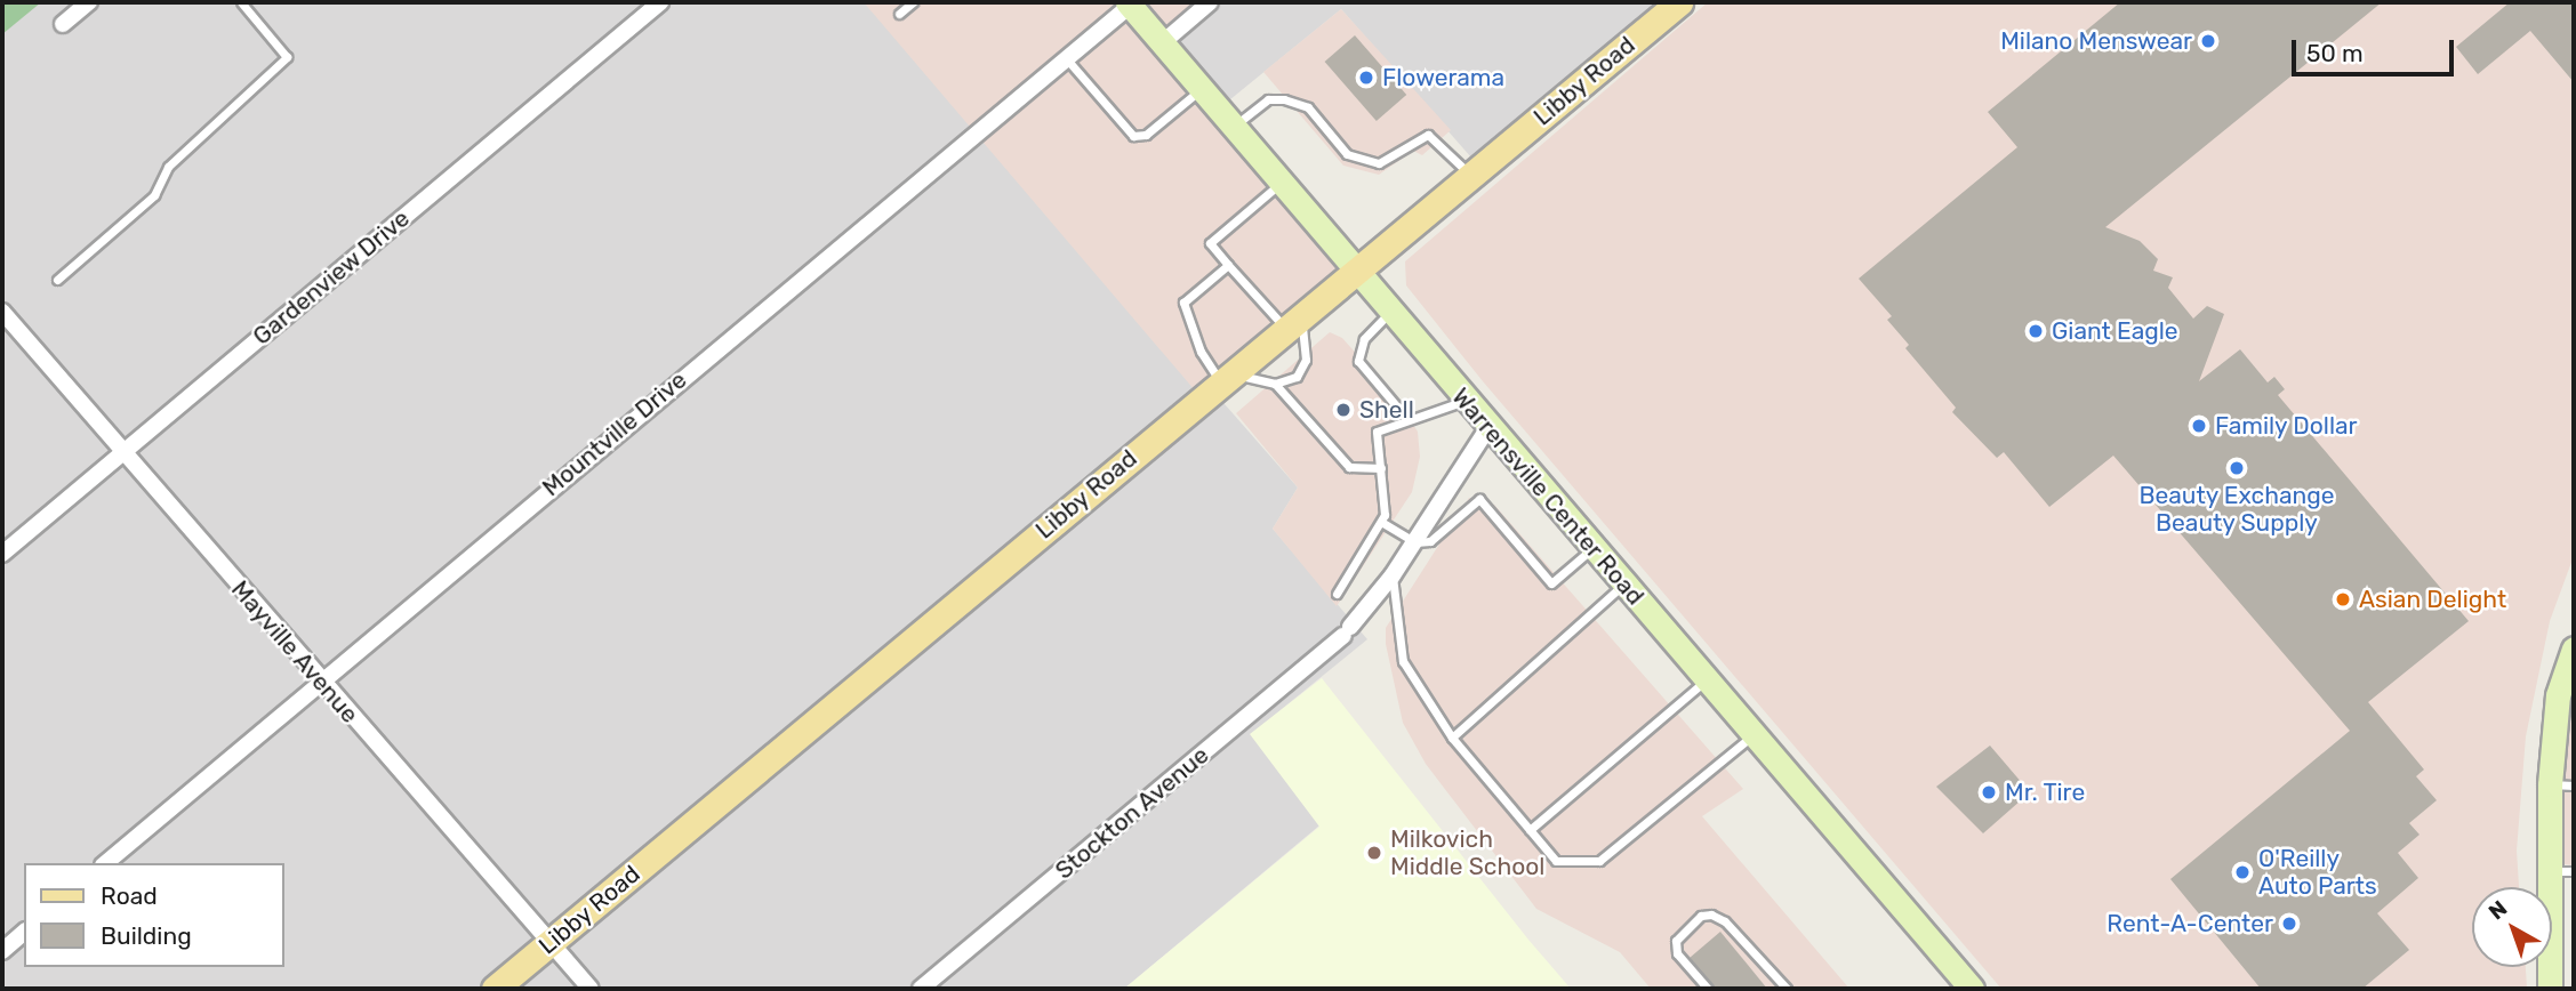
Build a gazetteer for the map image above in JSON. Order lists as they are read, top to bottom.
{
  "streets": {
    "main road": ["Libby Road", "Warrensville Center Road"],
    "street": [
      "Gardenview Drive",
      "Mountville Drive",
      "Mayville Avenue",
      "Stockton Avenue"
    ]
  },
  "crossings": [
    ["Libby Road", "Warrensville Center Road"],
    ["Libby Road", "Mayville Avenue"],
    ["Gardenview Drive", "Mayville Avenue"],
    ["Mountville Drive", "Warrensville Center Road"],
    ["Mountville Drive", "Mayville Avenue"],
    ["Warrensville Center Road", "Stockton Avenue"]
  ],
  "places": [
    "Milano Menswear",
    "Flowerama",
    "Giant Eagle",
    "Shell",
    "Family Dollar",
    "Beauty Exchange Beauty Supply",
    "Asian Delight",
    "Mr. Tire",
    "Milkovich Middle School",
    "O'Reilly Auto Parts",
    "Rent-A-Center"
  ],
  "legend": ["Road", "Building"],
  "scale_bar": "50 m",
  "north": "top left"
}
